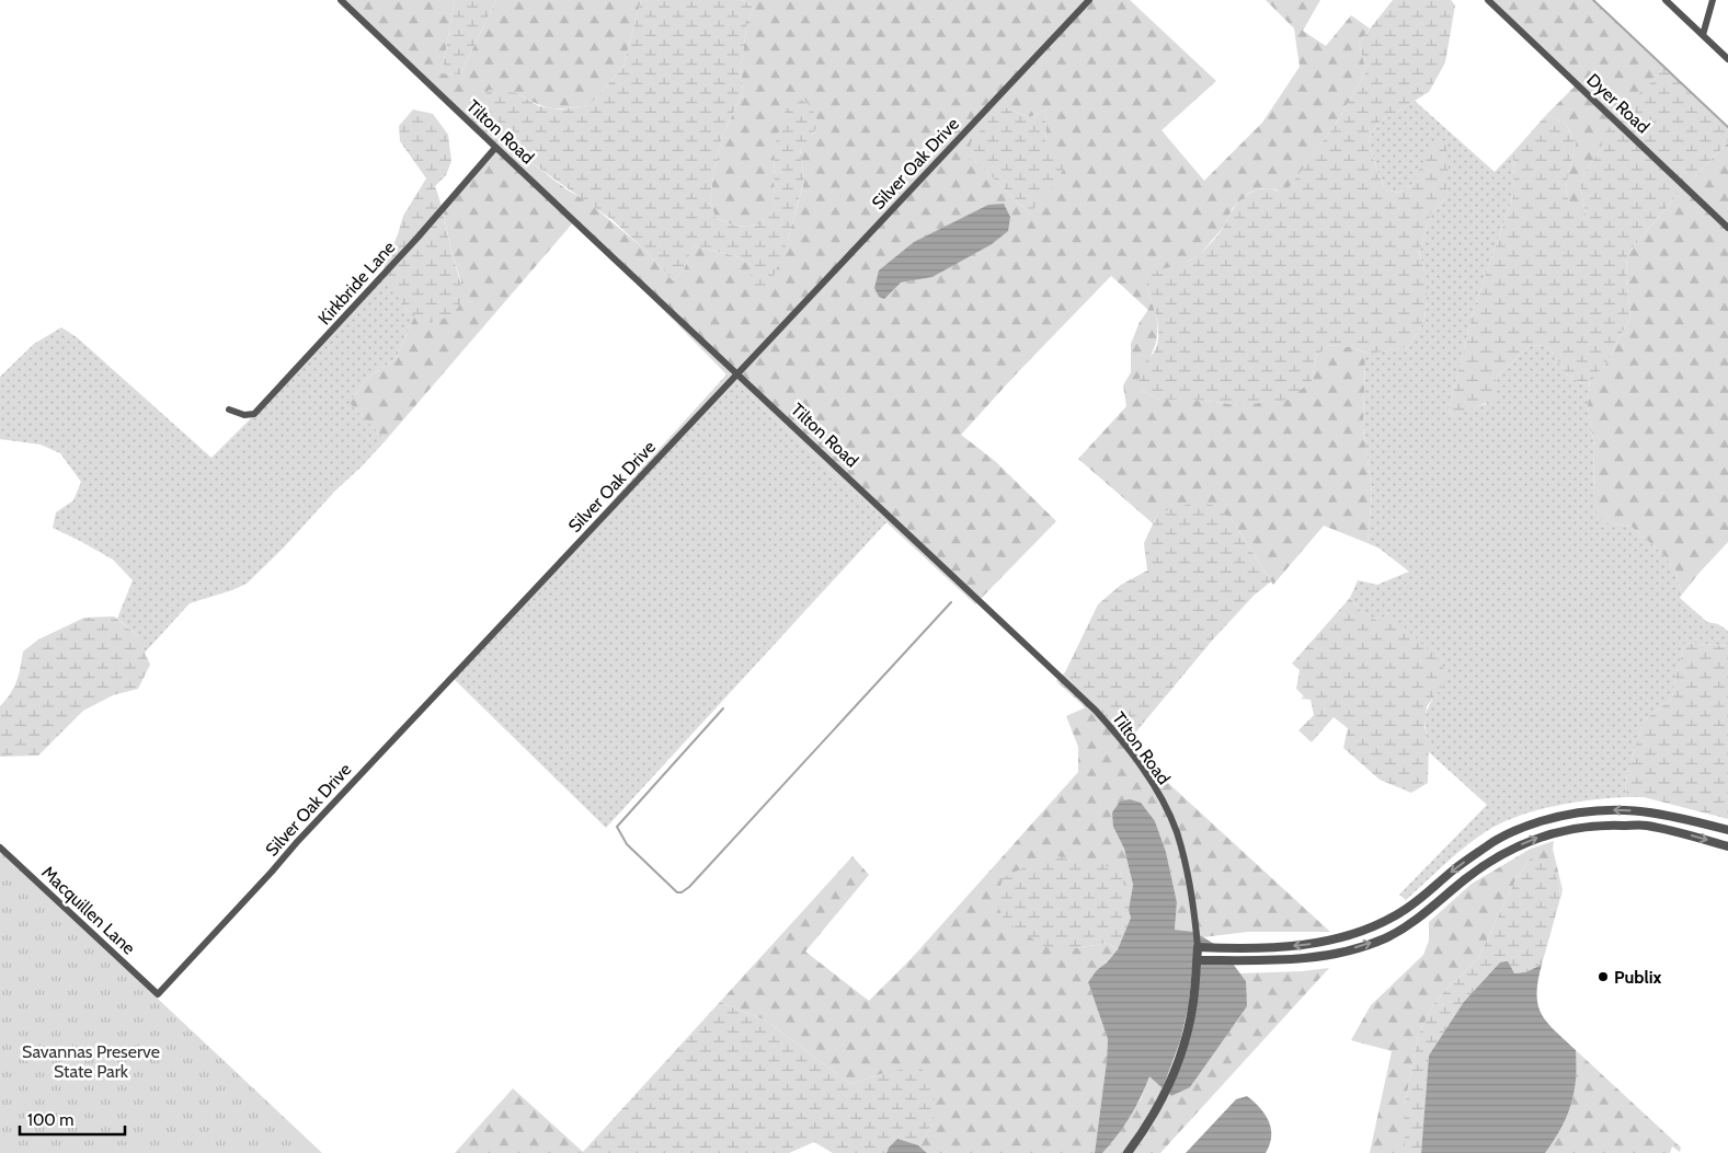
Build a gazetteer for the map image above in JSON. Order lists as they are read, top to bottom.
{
  "streets": {
    "street": [
      "Dyer Road",
      "Tilton Road",
      "Silver Oak Drive",
      "Kirkbride Lane",
      "Macquillen Lane"
    ]
  },
  "crossings": [
    ["Tilton Road", "Silver Oak Drive"],
    ["Tilton Road", "Kirkbride Lane"],
    ["Silver Oak Drive", "Macquillen Lane"]
  ],
  "parks": ["Savannas Preserve State Park"],
  "places": ["Publix"],
  "scale_bar": "100 m"
}
